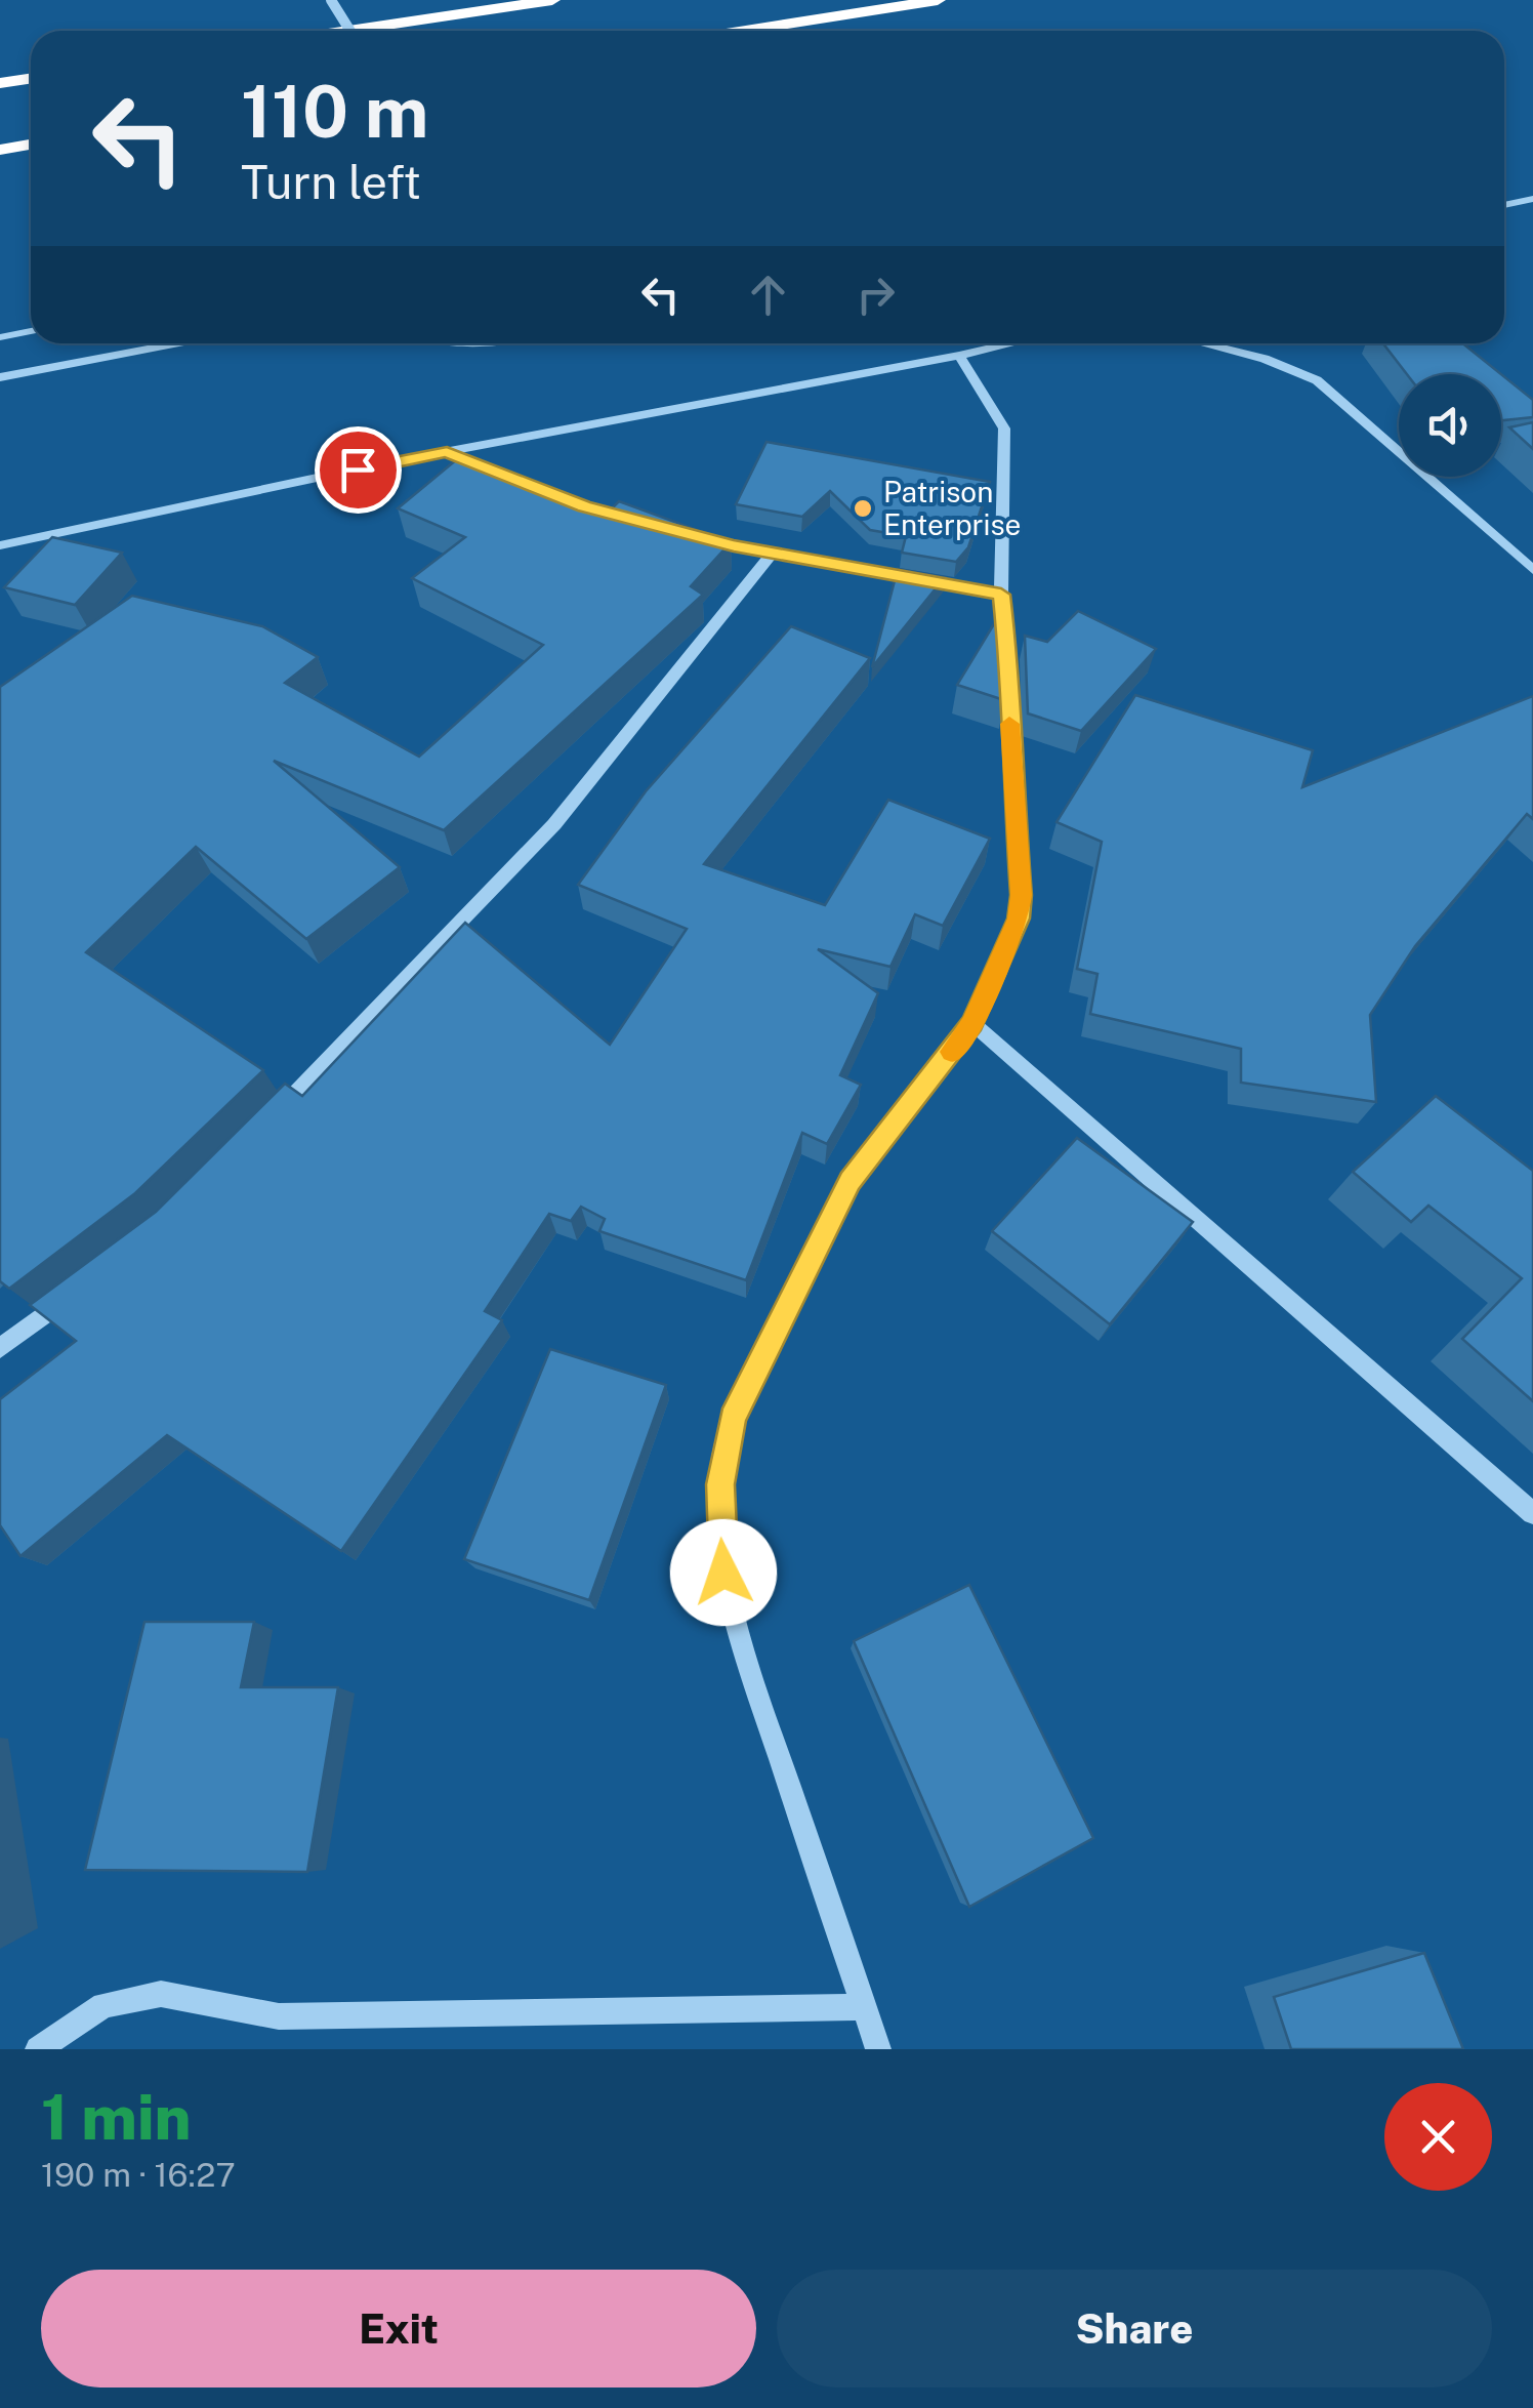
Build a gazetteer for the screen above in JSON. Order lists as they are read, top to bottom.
{
  "places": ["Patrison Enterprise"],
  "page": {
    "turn": ["110 m", "Turn left"],
    "heading": ["1 min", "190 m · 16:27"],
    "buttons": ["Exit", "Share"]
  }
}
